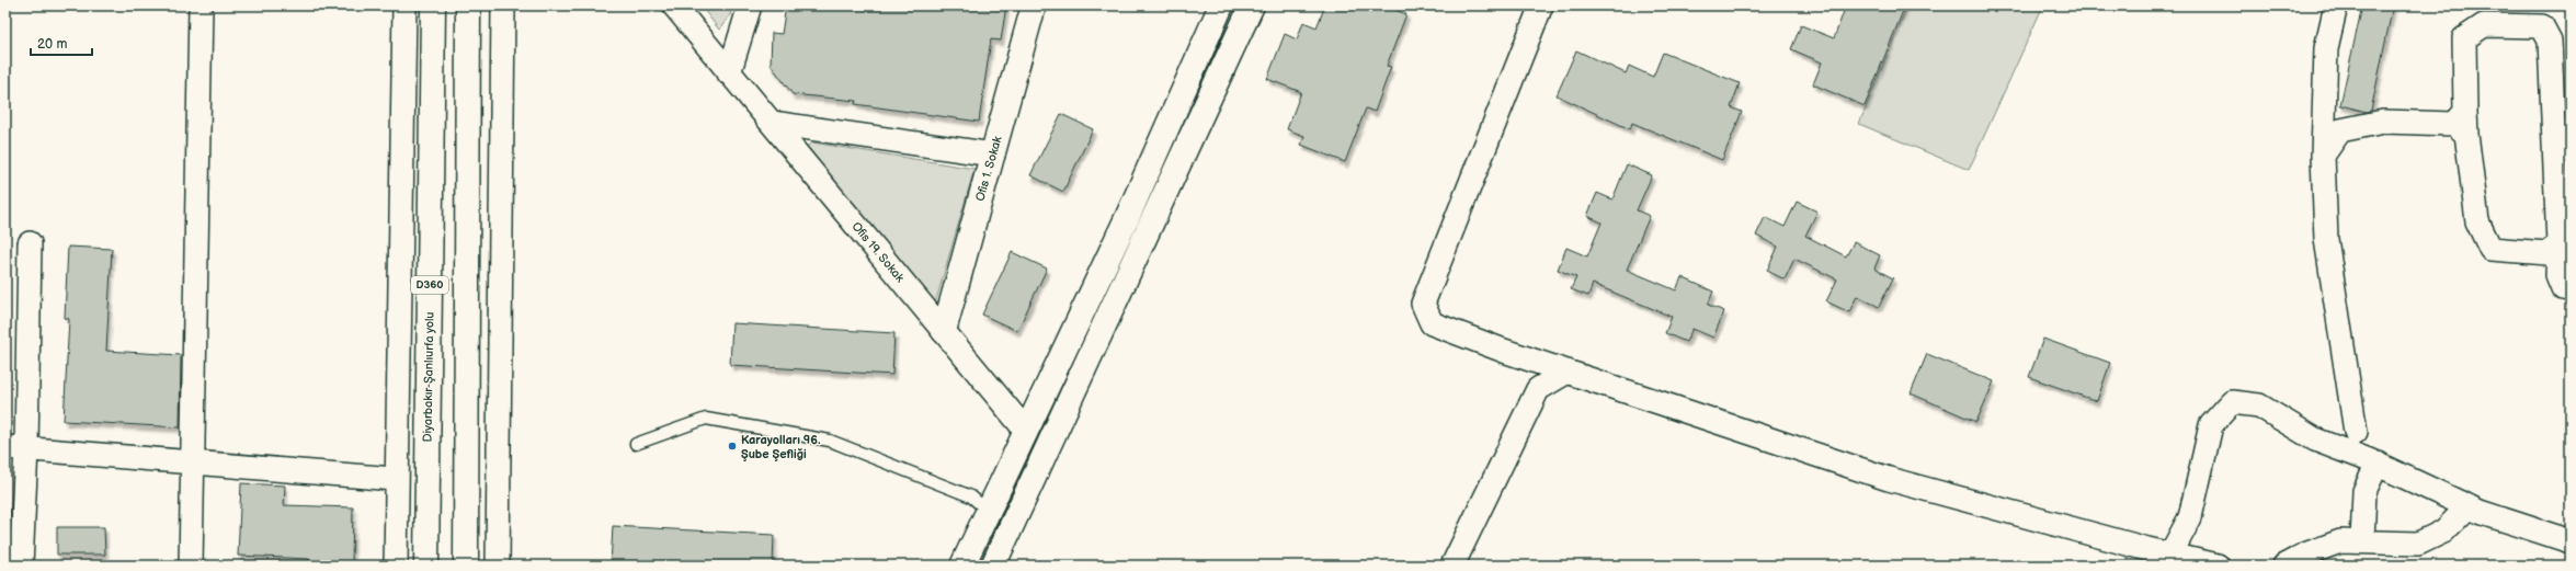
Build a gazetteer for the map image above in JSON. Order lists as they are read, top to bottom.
{
  "streets": {
    "main road": ["Ofis 1. Sokak", "D360", "Diyarbakır-Şanlıurfa yolu"],
    "street": ["Ofis 19. Sokak"]
  },
  "crossings": [
    ["Ofis 1. Sokak", "Ofis 19. Sokak"]
  ],
  "places": ["Karayolları 96. Şube Şefliği"],
  "scale_bar": "20 m"
}
